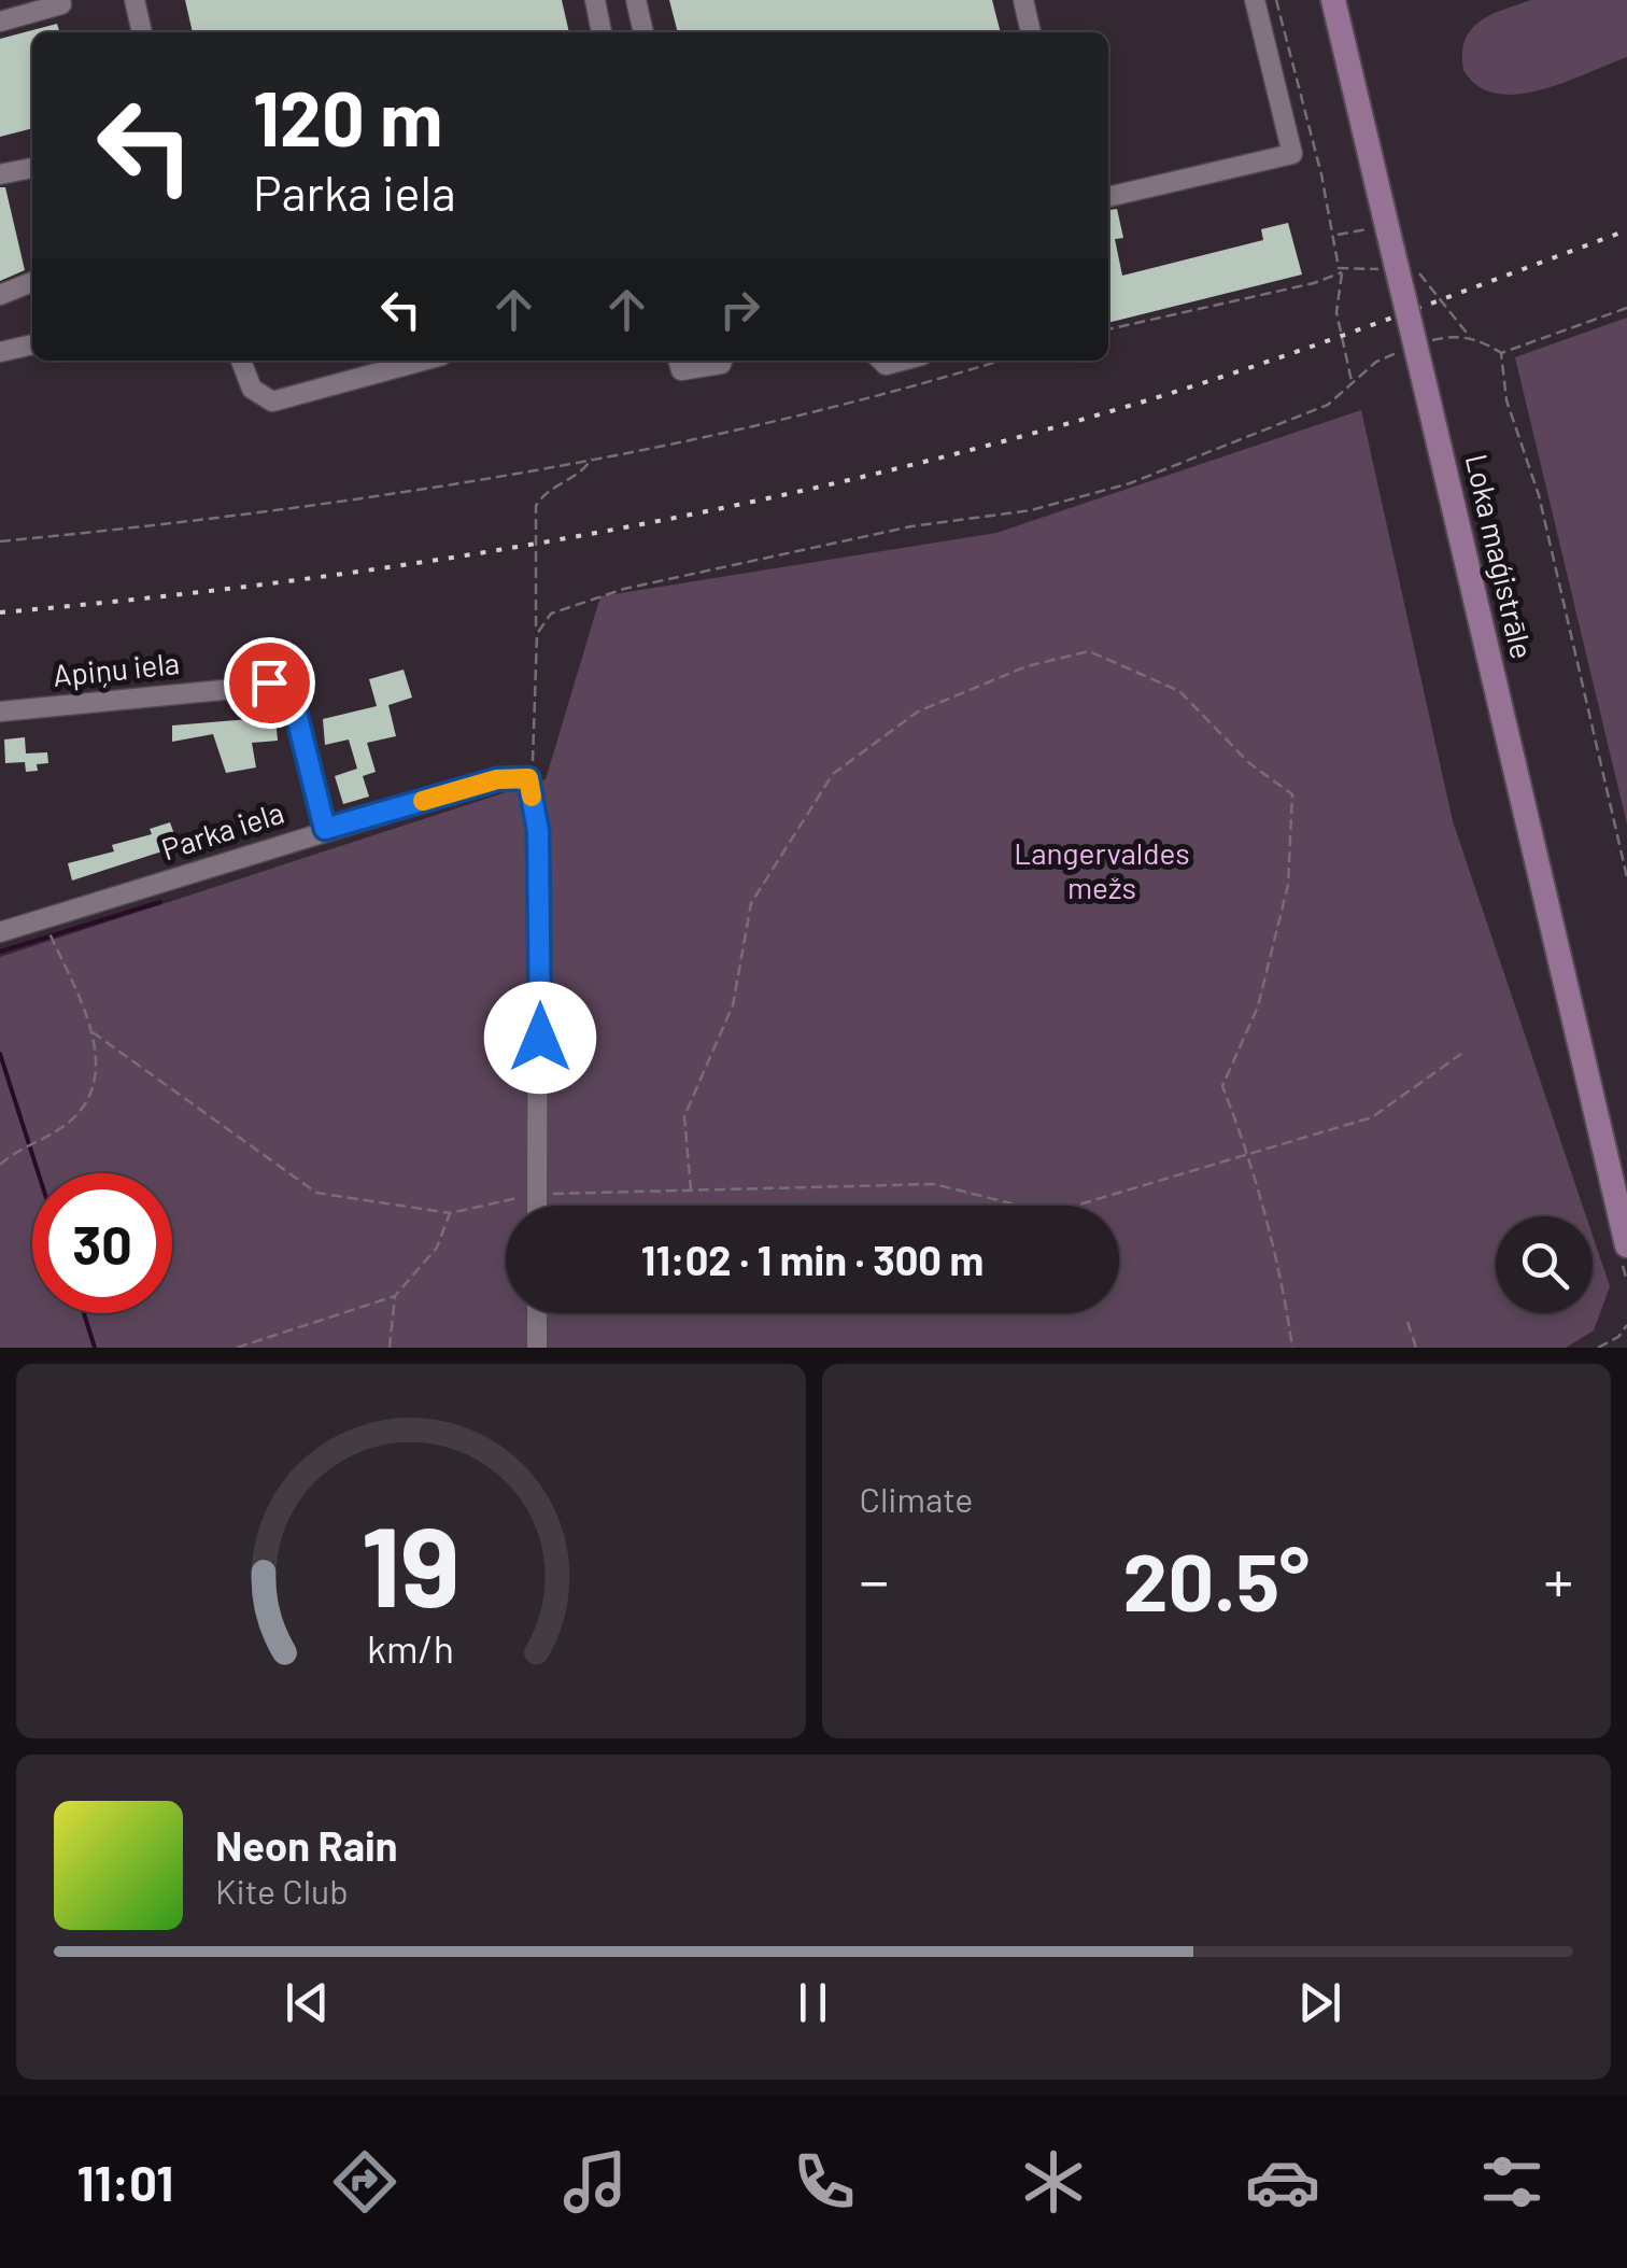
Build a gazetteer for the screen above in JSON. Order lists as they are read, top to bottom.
{
  "streets": {
    "main road": ["Loka maģistrāle"],
    "street": ["Apiņu iela", "Parka iela"]
  },
  "crossings": [
    ["Apiņu iela", "Parka iela"]
  ],
  "parks": ["Langervaldes mežs"],
  "page": {
    "turn": ["120 m", "Parka iela"],
    "limit": "30",
    "trip": "11:02 · 1 min · 300 m",
    "tile": "Climate",
    "heat": ["−", "20.5°", "+"],
    "song": ["Neon Rain", "Kite Club"],
    "tabs": "11:01",
    "gauge": ["19", "km/h"]
  }
}
